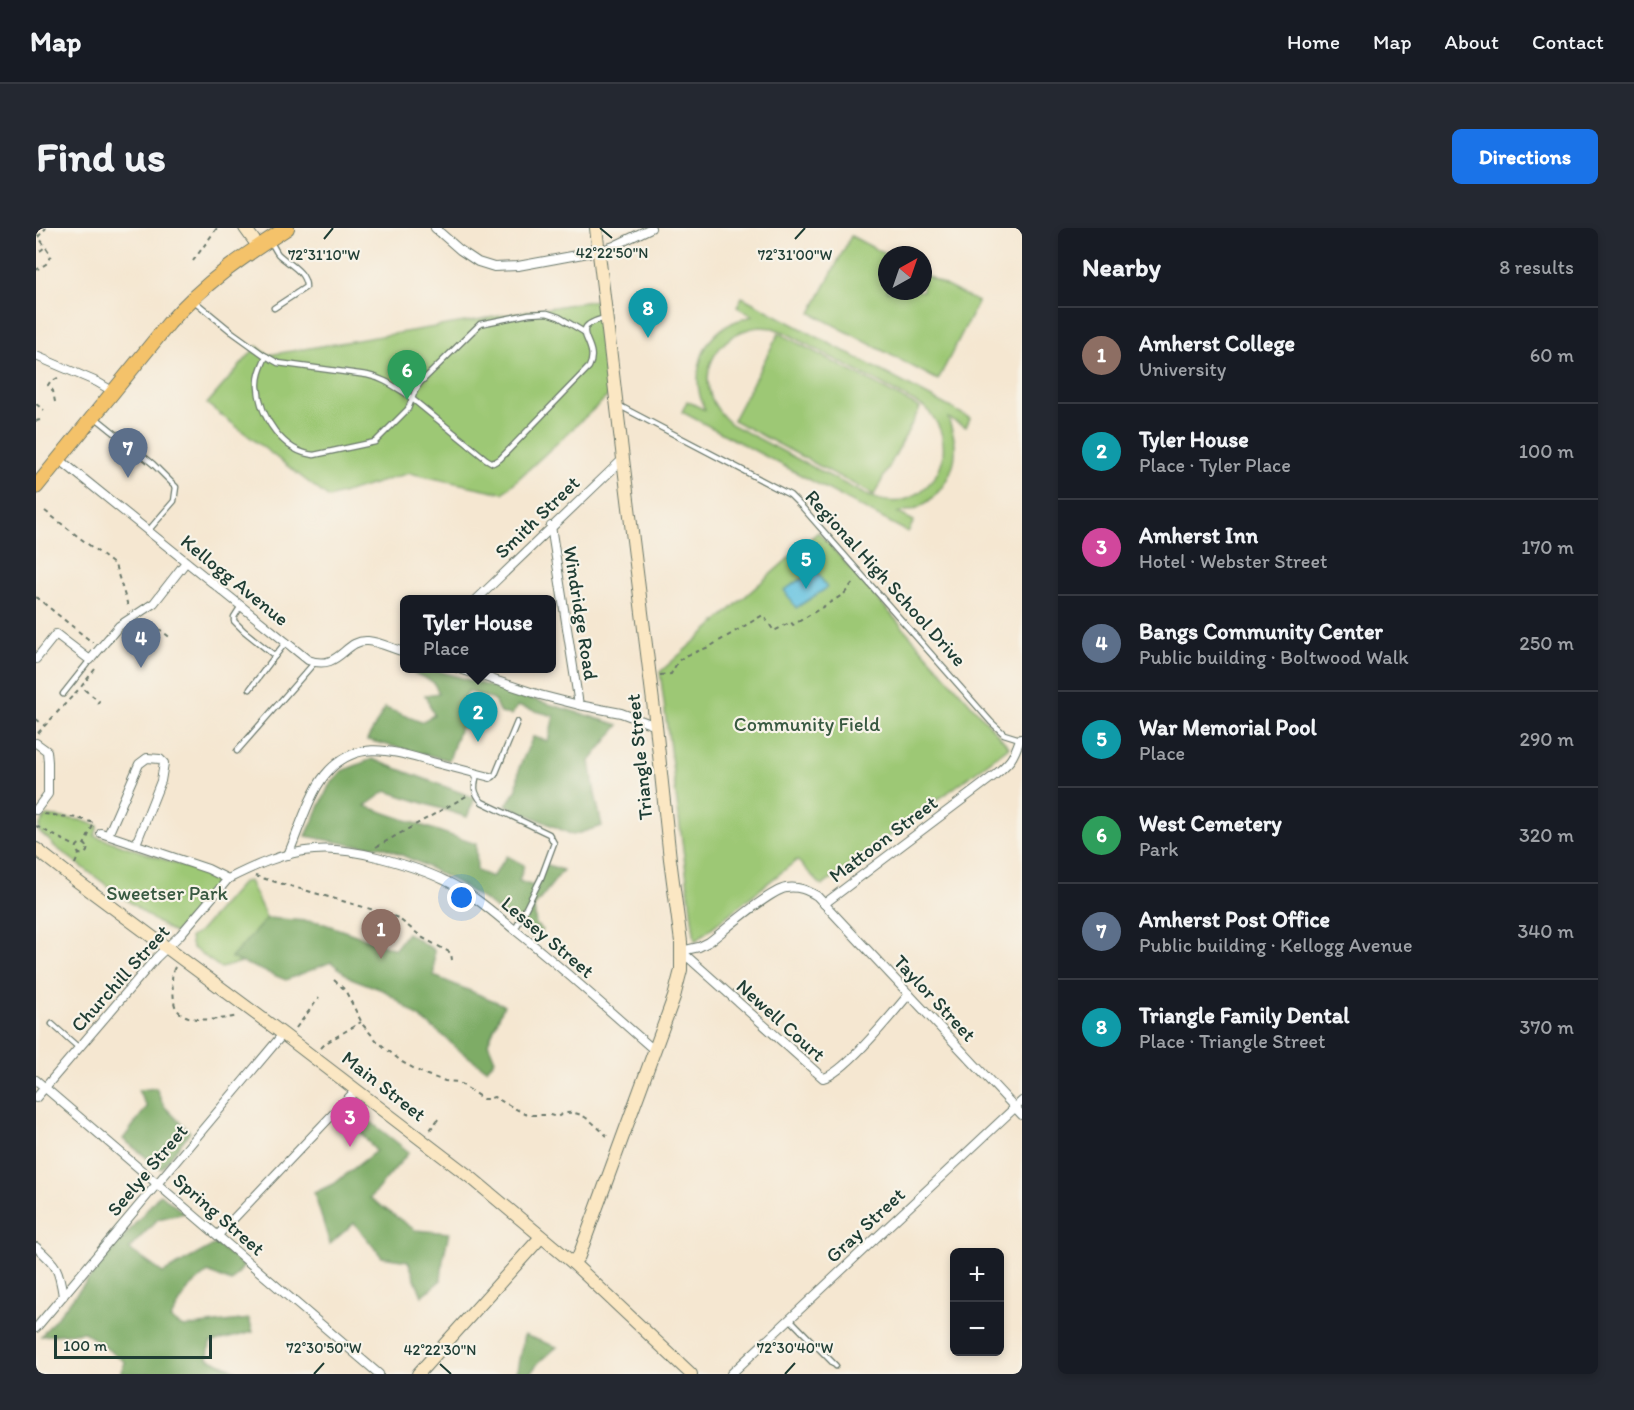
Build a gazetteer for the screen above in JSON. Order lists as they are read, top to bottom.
{
  "streets": {
    "main road": ["Triangle Street", "Main Street"],
    "street": [
      "Smith Street",
      "Kellogg Avenue",
      "Windridge Road",
      "Mattoon Street",
      "Lessey Street",
      "Churchill Street",
      "Taylor Street",
      "Newell Court",
      "Seelye Street",
      "Spring Street",
      "Gray Street"
    ],
    "lane": ["Regional High School Drive"]
  },
  "crossings": [
    ["Smith Street", "Windridge Road"],
    ["Smith Street", "Triangle Street"],
    ["Regional High School Drive", "Triangle Street"],
    ["Regional High School Drive", "Mattoon Street"],
    ["Triangle Street", "Mattoon Street"],
    ["Triangle Street", "Lessey Street"],
    ["Triangle Street", "Newell Court"],
    ["Triangle Street", "Main Street"],
    ["Mattoon Street", "Taylor Street"],
    ["Mattoon Street", "Newell Court"],
    ["Lessey Street", "Churchill Street"],
    ["Churchill Street", "Main Street"],
    ["Churchill Street", "Spring Street"],
    ["Taylor Street", "Newell Court"],
    ["Taylor Street", "Gray Street"],
    ["Main Street", "Seelye Street"],
    ["Seelye Street", "Spring Street"]
  ],
  "parks": ["Community Field", "Sweetser Park"],
  "scale_bar": "100 m",
  "north": "top right",
  "page": {
    "header": "Map",
    "nav": [
      "Home",
      "Map",
      "About",
      "Contact"
    ],
    "buttons": "Directions",
    "title": "Find us",
    "heading": ["Nearby", "8 results"],
    "pins": [
      "8",
      "6",
      "7",
      "5",
      "4",
      "2",
      "1",
      "3"
    ],
    "list": [
      {
        "mark": "1",
        "name": "Amherst College",
        "note": "University",
        "value": "60 m"
      },
      {
        "mark": "2",
        "name": "Tyler House",
        "note": "Place · Tyler Place",
        "value": "100 m"
      },
      {
        "mark": "3",
        "name": "Amherst Inn",
        "note": "Hotel · Webster Street",
        "value": "170 m"
      },
      {
        "mark": "4",
        "name": "Bangs Community Center",
        "note": "Public building · Boltwood Walk",
        "value": "250 m"
      },
      {
        "mark": "5",
        "name": "War Memorial Pool",
        "note": "Place",
        "value": "290 m"
      },
      {
        "mark": "6",
        "name": "West Cemetery",
        "note": "Park",
        "value": "320 m"
      },
      {
        "mark": "7",
        "name": "Amherst Post Office",
        "note": "Public building · Kellogg Avenue",
        "value": "340 m"
      },
      {
        "mark": "8",
        "name": "Triangle Family Dental",
        "note": "Place · Triangle Street",
        "value": "370 m"
      }
    ],
    "popup": ["Tyler House", "Place"],
    "map_buttons": ["+", "−"],
    "scale": "100 m"
  },
  "coordinates": [
    "42°22'50\"N",
    "72°31'10\"W",
    "72°31'00\"W",
    "72°30'50\"W",
    "72°30'40\"W",
    "42°22'30\"N"
  ]
}
